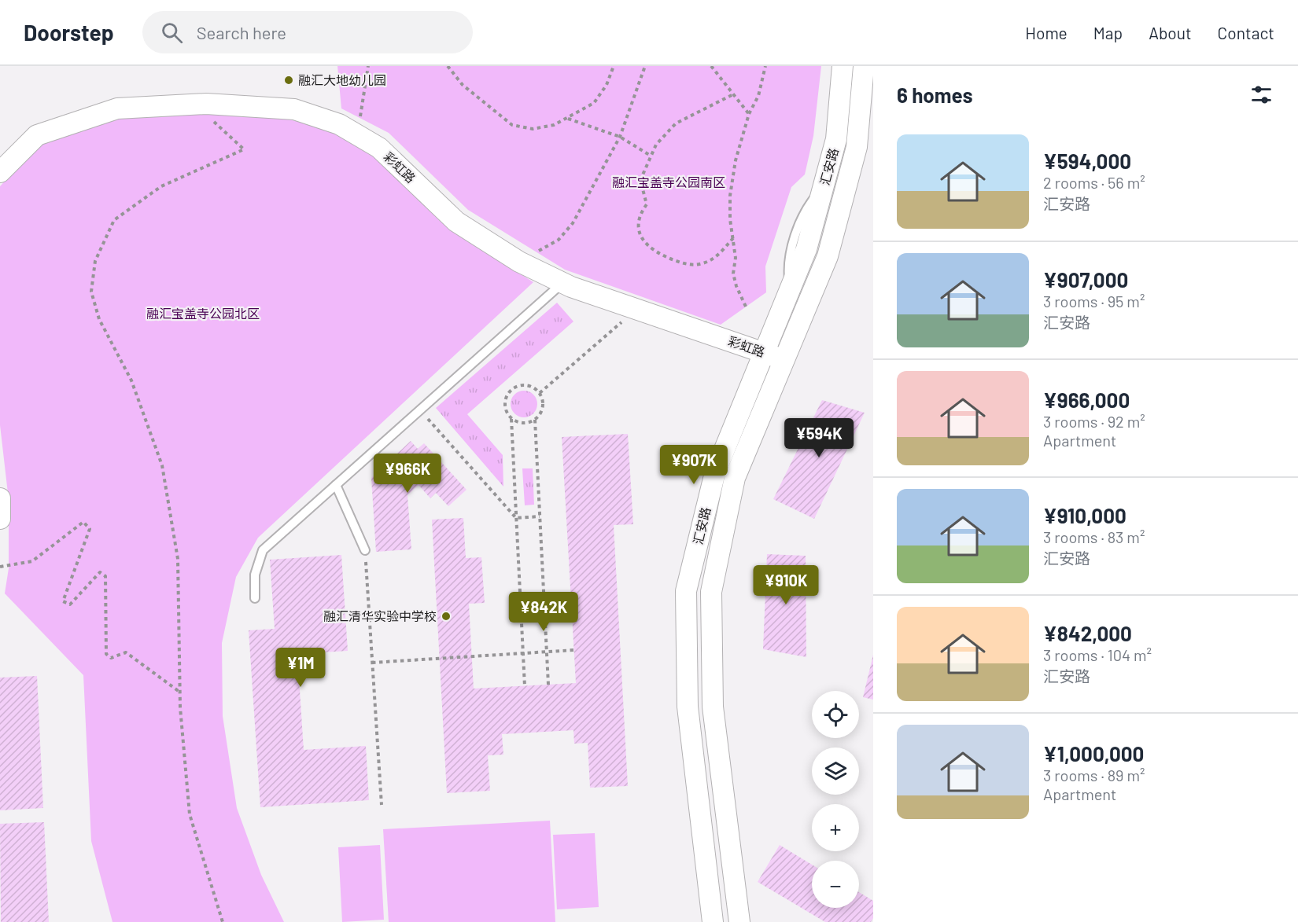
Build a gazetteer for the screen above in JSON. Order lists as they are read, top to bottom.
{
  "streets": {
    "street": ["汇安路", "彩虹路"]
  },
  "crossings": [
    ["汇安路", "彩虹路"]
  ],
  "parks": ["融汇宝盖寺公园南区", "融汇宝盖寺公园北区"],
  "places": ["融汇大地幼儿园", "融汇清华实验中学校"],
  "page": {
    "header": "Doorstep",
    "search": "Search here",
    "nav": [
      "Home",
      "Map",
      "About",
      "Contact"
    ],
    "heading": "6 homes",
    "list": [
      {
        "name": "¥594,000",
        "note": "2 rooms · 56 m² · 汇安路"
      },
      {
        "name": "¥907,000",
        "note": "3 rooms · 95 m² · 汇安路"
      },
      {
        "name": "¥966,000",
        "note": "3 rooms · 92 m² · Apartment"
      },
      {
        "name": "¥910,000",
        "note": "3 rooms · 83 m² · 汇安路"
      },
      {
        "name": "¥842,000",
        "note": "3 rooms · 104 m² · 汇安路"
      },
      {
        "name": "¥1,000,000",
        "note": "3 rooms · 89 m² · Apartment"
      }
    ],
    "price": [
      "¥594K",
      "¥907K",
      "¥966K",
      "¥910K",
      "¥842K",
      "¥1M"
    ],
    "map_buttons": ["+", "−"]
  }
}
